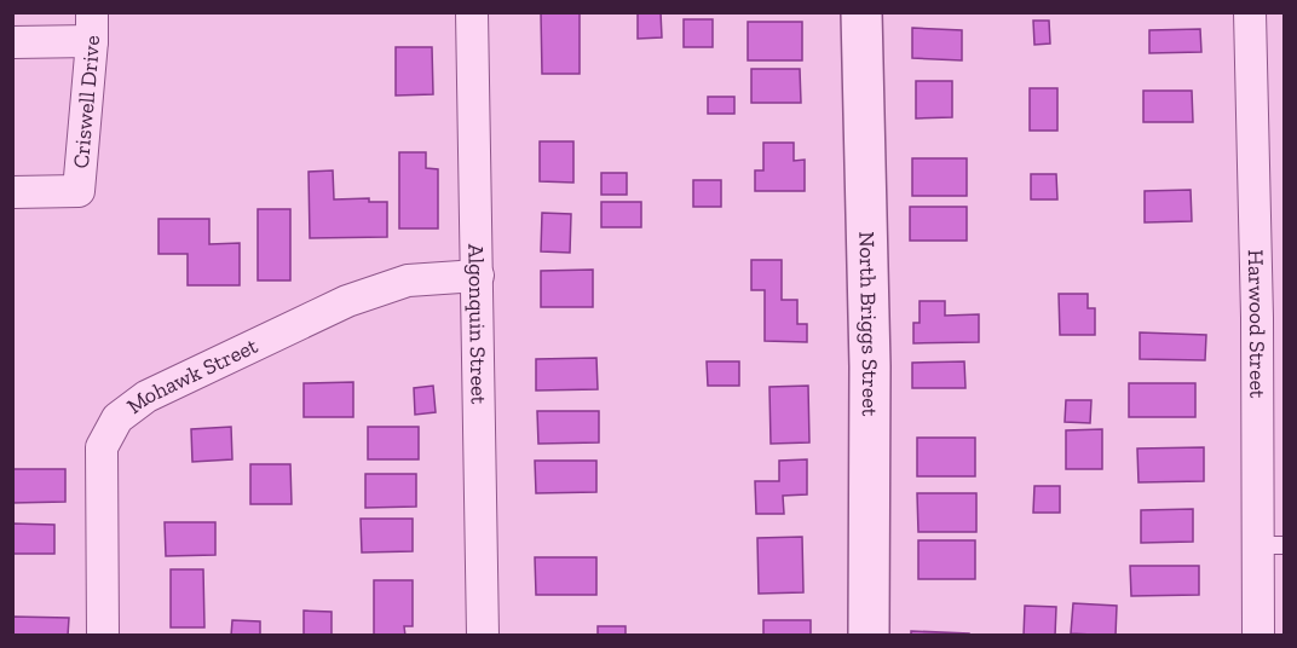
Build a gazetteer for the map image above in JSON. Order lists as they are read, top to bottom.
{
  "streets": {
    "street": [
      "Criswell Drive",
      "Algonquin Street",
      "North Briggs Street",
      "Harwood Street",
      "Mohawk Street"
    ]
  },
  "crossings": [
    ["Algonquin Street", "Mohawk Street"]
  ]
}
